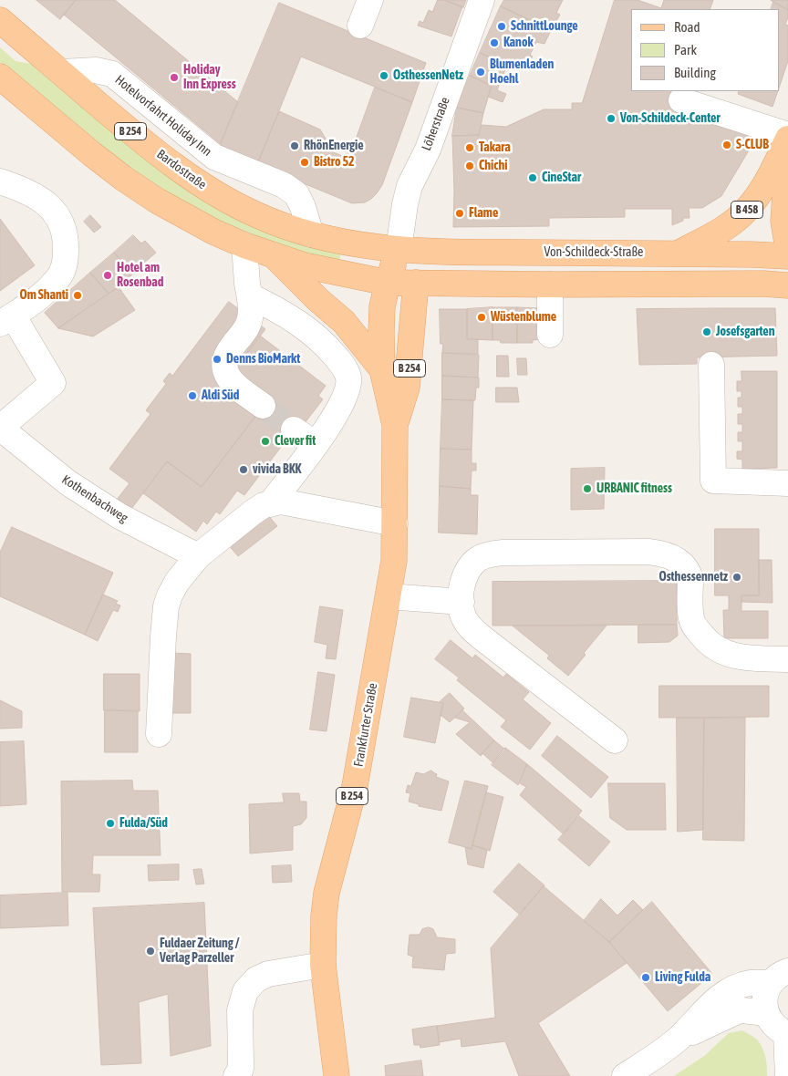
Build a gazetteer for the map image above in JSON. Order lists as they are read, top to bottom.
{
  "streets": {
    "main road": [
      "B 254",
      "Bardostraße",
      "B 458",
      "Von-Schildeck-Straße",
      "Frankfurter Straße"
    ],
    "street": ["Hotelvorfahrt Holiday Inn", "Löherstraße", "Kothenbachweg"]
  },
  "crossings": [
    ["Hotelvorfahrt Holiday Inn", "Bardostraße"],
    ["Löherstraße", "B 254"],
    ["Löherstraße", "Bardostraße"],
    ["Löherstraße", "Von-Schildeck-Straße"],
    ["B 254", "Bardostraße"],
    ["B 254", "Von-Schildeck-Straße"],
    ["B 254", "Frankfurter Straße"],
    ["Bardostraße", "Von-Schildeck-Straße"],
    ["B 458", "Von-Schildeck-Straße"]
  ],
  "places": [
    "SchnittLounge",
    "Kanok",
    "Blumenladen Hoehl",
    "OsthessenNetz",
    "Holiday Inn Express",
    "Von-Schildeck-Center",
    "S-CLUB",
    "RhönEnergie",
    "Takara",
    "Bistro 52",
    "Chichi",
    "CineStar",
    "Flame",
    "Hotel am Rosenbad",
    "Om Shanti",
    "Wüstenblume",
    "Josefsgarten",
    "Denns BioMarkt",
    "Aldi Süd",
    "Clever fit",
    "vivida BKK",
    "URBANIC fitness",
    "Osthessennetz",
    "Fulda/Süd",
    "Fuldaer Zeitung / Verlag Parzeller",
    "Living Fulda"
  ],
  "legend": ["Road", "Park", "Building"]
}
